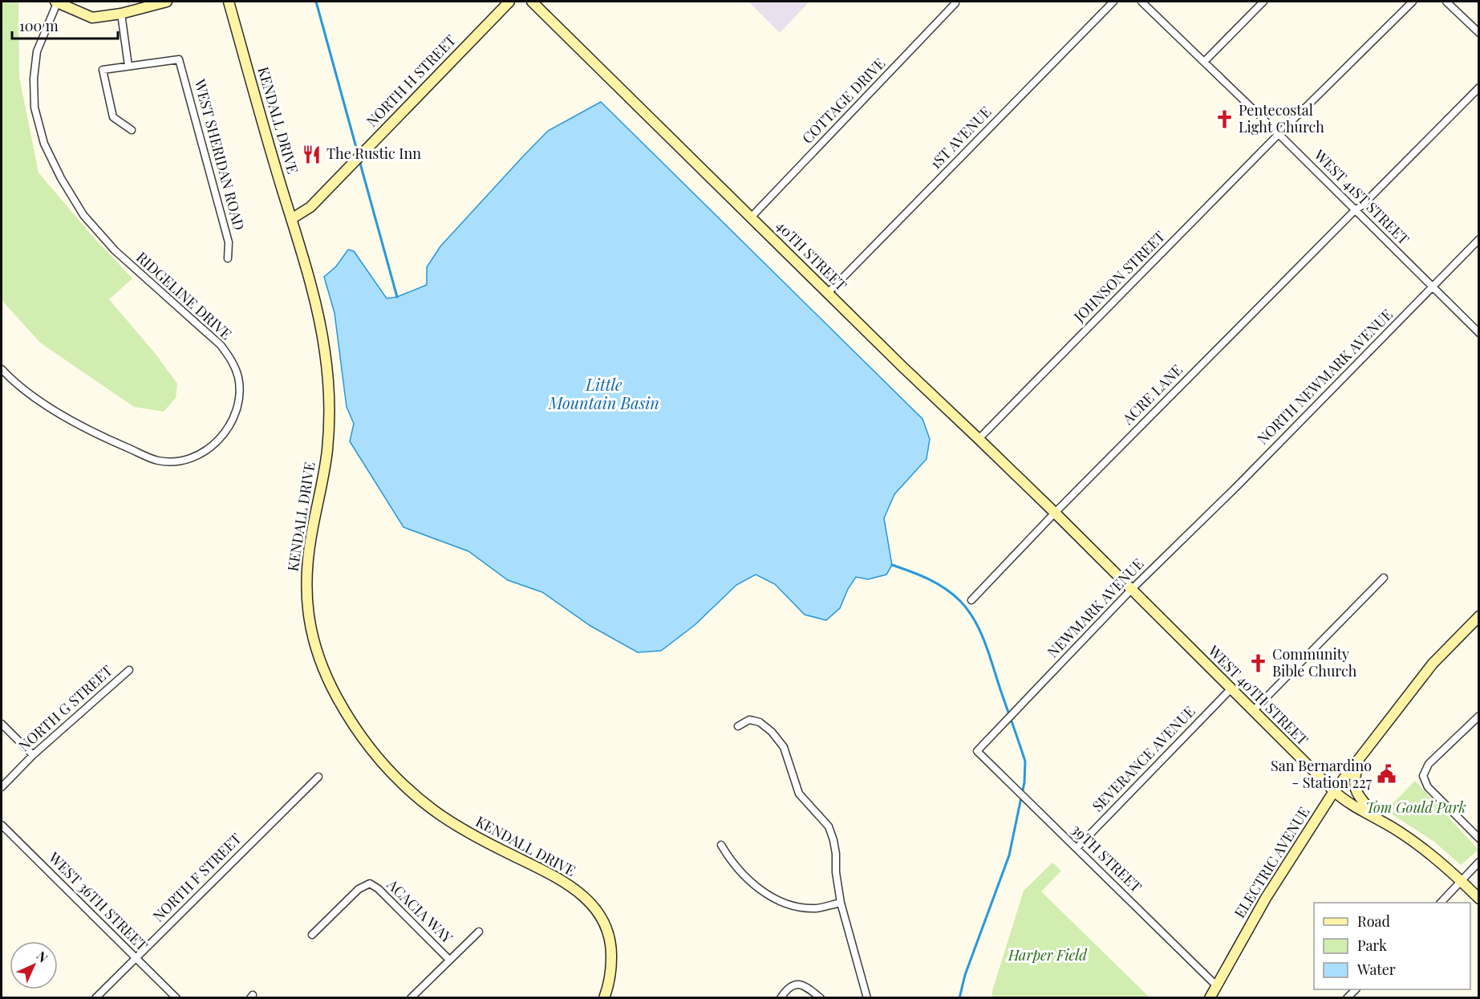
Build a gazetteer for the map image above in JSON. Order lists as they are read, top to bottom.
{
  "streets": {
    "main road": [
      "NORTH H STREET",
      "KENDALL DRIVE",
      "40TH STREET",
      "WEST 40TH STREET",
      "ELECTRIC AVENUE"
    ],
    "street": [
      "COTTAGE DRIVE",
      "1ST AVENUE",
      "WEST SHERIDAN ROAD",
      "WEST 41ST STREET",
      "JOHNSON STREET",
      "RIDGELINE DRIVE",
      "NORTH NEWMARK AVENUE",
      "ACRE LANE",
      "NEWMARK AVENUE",
      "NORTH G STREET",
      "SEVERANCE AVENUE",
      "39TH STREET",
      "NORTH F STREET",
      "WEST 36TH STREET",
      "ACACIA WAY"
    ]
  },
  "crossings": [
    ["NORTH H STREET", "KENDALL DRIVE"],
    ["COTTAGE DRIVE", "40TH STREET"],
    ["1ST AVENUE", "40TH STREET"],
    ["WEST 41ST STREET", "JOHNSON STREET"],
    ["WEST 41ST STREET", "NORTH NEWMARK AVENUE"],
    ["WEST 41ST STREET", "ACRE LANE"],
    ["40TH STREET", "JOHNSON STREET"],
    ["40TH STREET", "ACRE LANE"],
    ["40TH STREET", "WEST 40TH STREET"],
    ["NORTH NEWMARK AVENUE", "NEWMARK AVENUE"],
    ["NEWMARK AVENUE", "WEST 40TH STREET"],
    ["NEWMARK AVENUE", "39TH STREET"],
    ["WEST 40TH STREET", "SEVERANCE AVENUE"],
    ["WEST 40TH STREET", "ELECTRIC AVENUE"],
    ["SEVERANCE AVENUE", "39TH STREET"],
    ["39TH STREET", "ELECTRIC AVENUE"],
    ["NORTH F STREET", "WEST 36TH STREET"]
  ],
  "water": ["Little Mountain Basin"],
  "parks": ["Tom Gould Park", "Harper Field"],
  "places": {
    "church": ["Pentecostal Light Church", "Community Bible Church"],
    "restaurant": ["The Rustic Inn"],
    "public building": ["San Bernardino - Station 227"]
  },
  "legend": ["Road", "Park", "Water"],
  "scale_bar": "100 m",
  "north": "top right"
}
